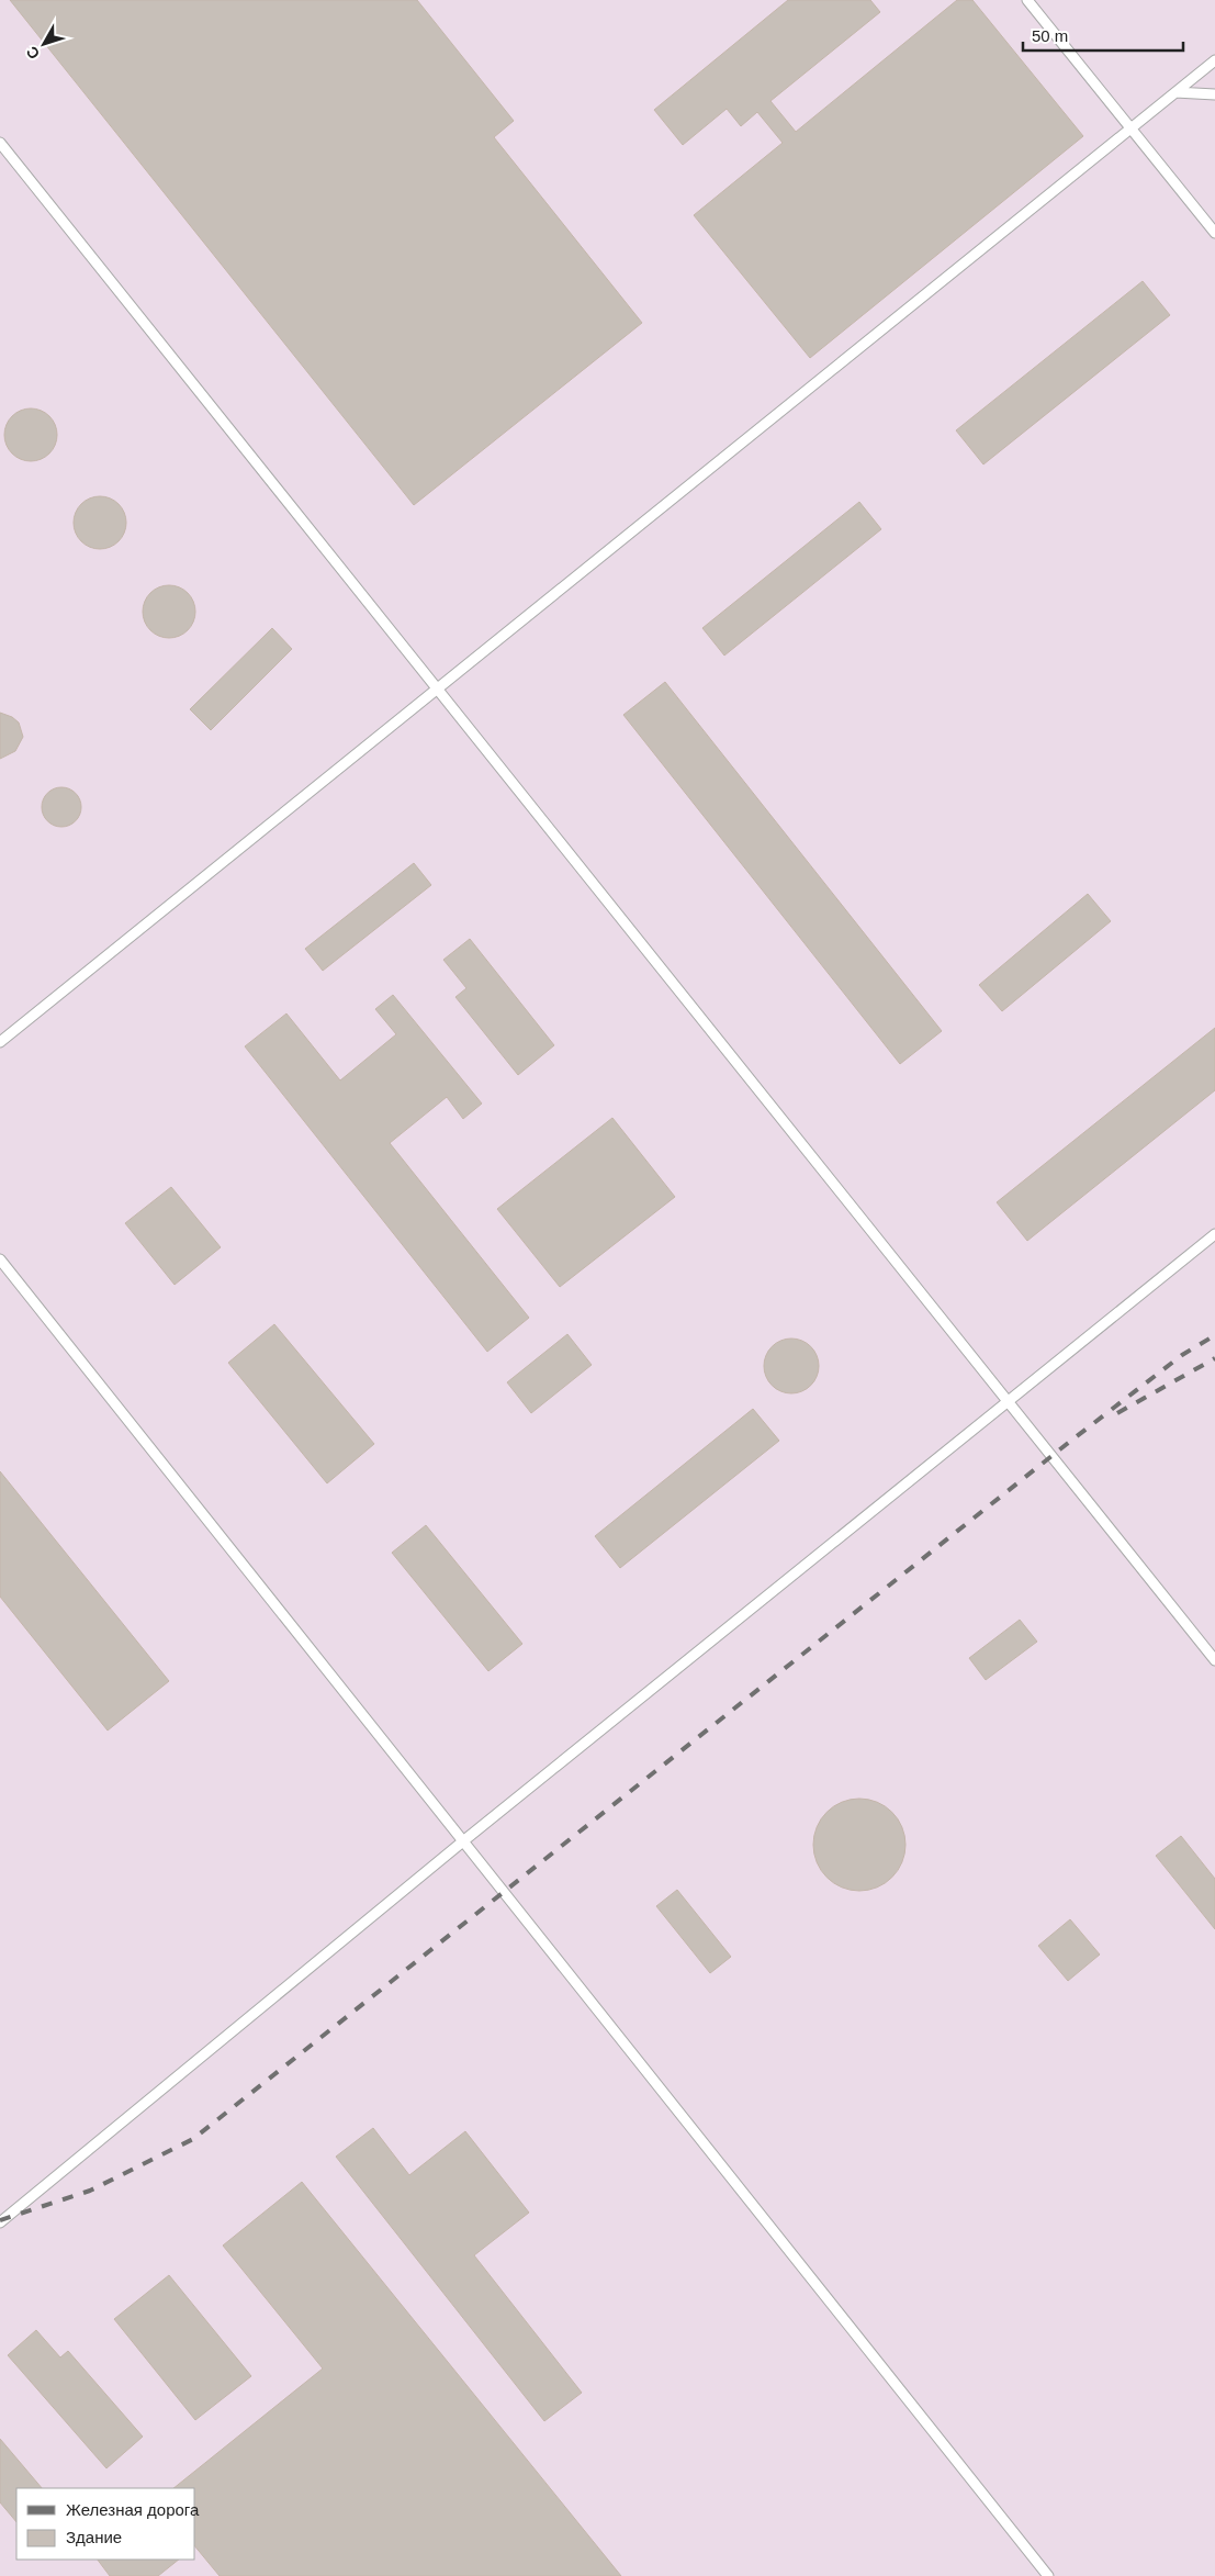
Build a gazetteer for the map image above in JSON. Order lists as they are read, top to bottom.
{
  "legend": ["Железная дорога", "Здание"],
  "scale_bar": "50 m",
  "north": "bottom left"
}
